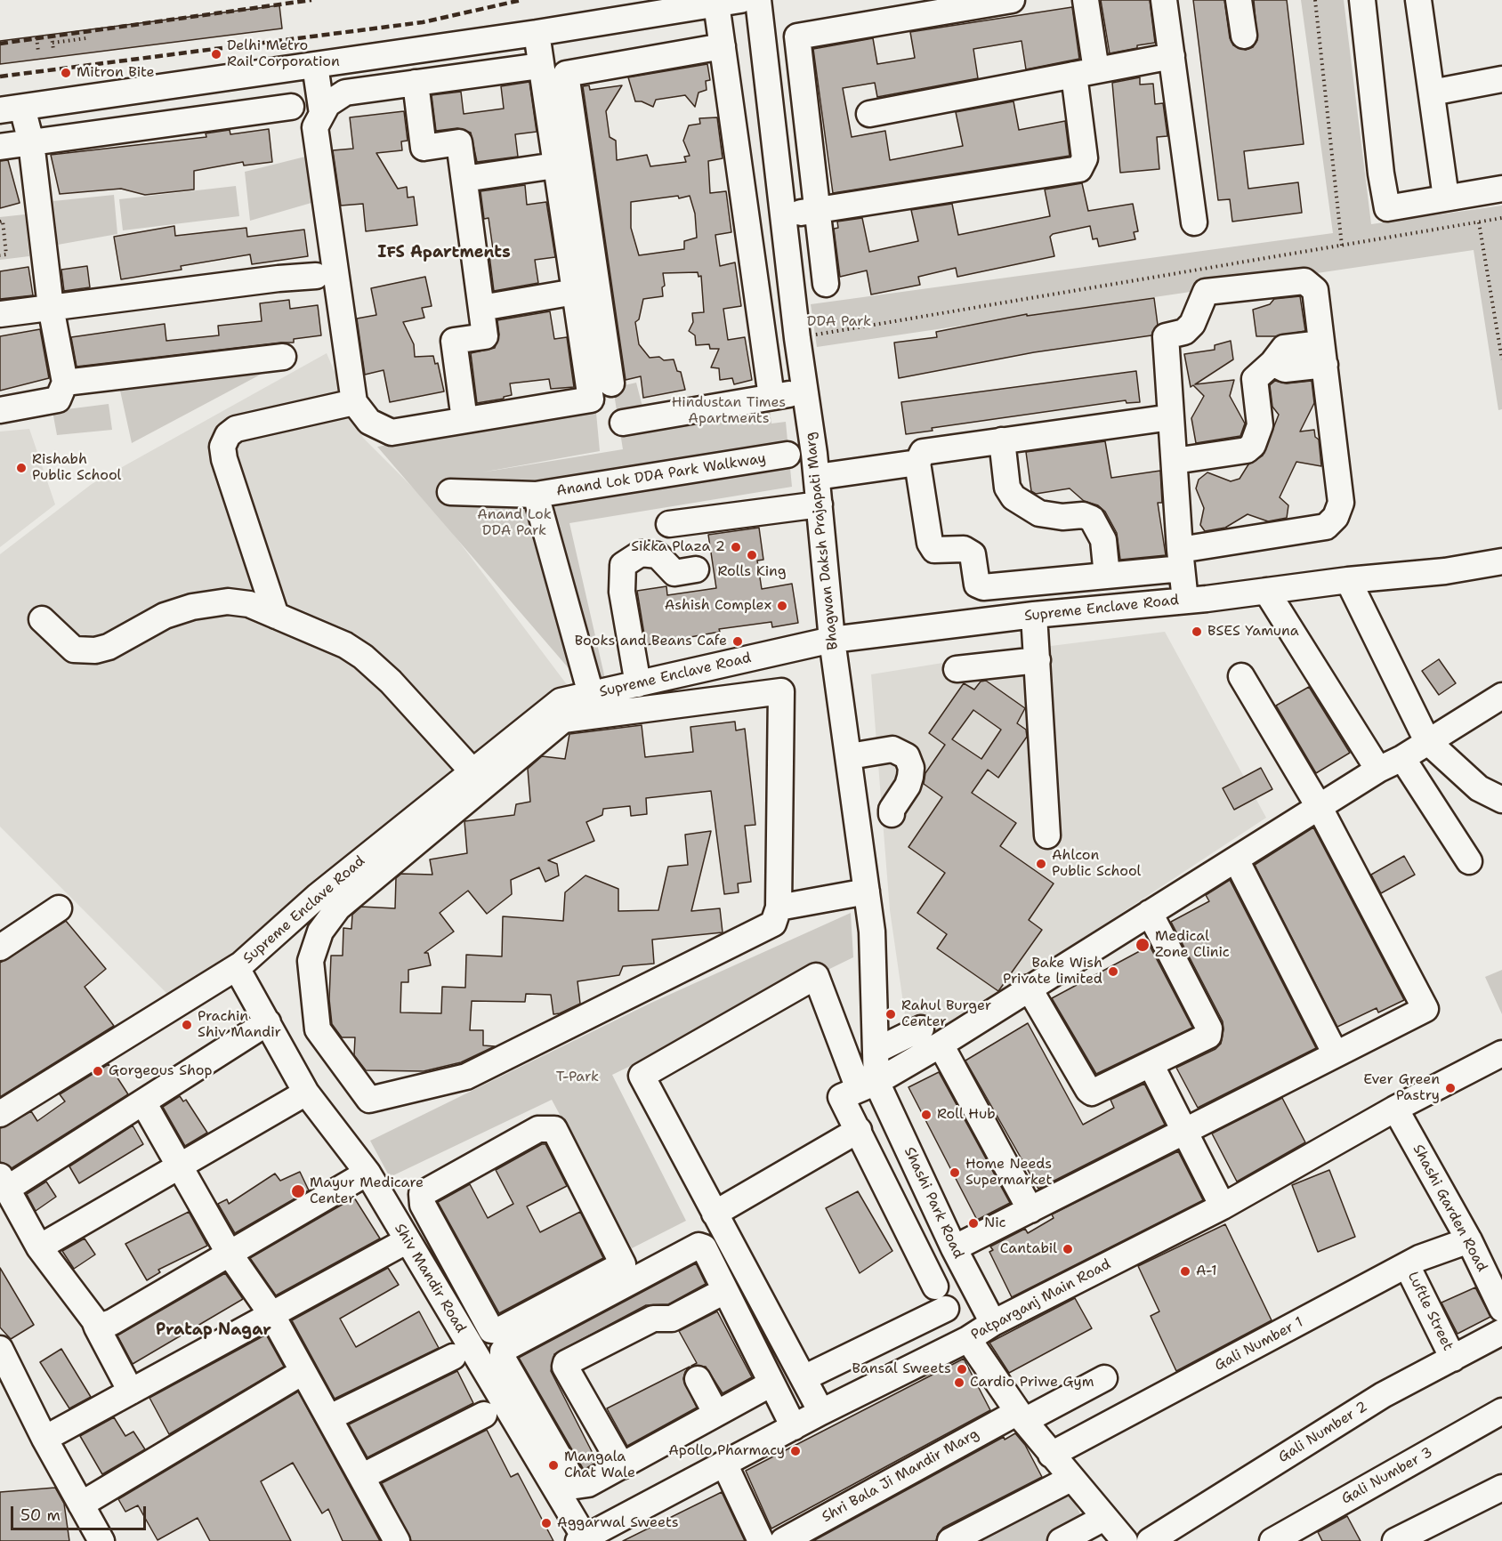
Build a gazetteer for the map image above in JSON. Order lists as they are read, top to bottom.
{
  "streets": {
    "street": [
      "Anand Lok DDA Park Walkway",
      "Bhagwan Daksh Prajapati Marg",
      "Supreme Enclave Road",
      "Shashi Park Road",
      "Shashi Garden Road",
      "Shiv Mandir Road",
      "Patparganj Main Road",
      "Luftle Street",
      "Gali Number 1",
      "Gali Number 2",
      "Shri Bala Ji Mandir Marg",
      "Gali Number 3"
    ]
  },
  "crossings": [
    ["Anand Lok DDA Park Walkway", "Supreme Enclave Road"],
    ["Bhagwan Daksh Prajapati Marg", "Supreme Enclave Road"],
    ["Bhagwan Daksh Prajapati Marg", "Shashi Park Road"],
    ["Supreme Enclave Road", "Shiv Mandir Road"],
    ["Shashi Park Road", "Patparganj Main Road"],
    ["Shashi Garden Road", "Patparganj Main Road"],
    ["Shashi Garden Road", "Gali Number 1"],
    ["Shiv Mandir Road", "Patparganj Main Road"],
    ["Luftle Street", "Gali Number 1"],
    ["Luftle Street", "Gali Number 2"]
  ],
  "districts": ["IFS Apartments", "Pratap Nagar"],
  "parks": [
    "DDA Park",
    "Hindustan Times Apartments",
    "Anand Lok DDA Park",
    "T-Park"
  ],
  "places": [
    "Delhi Metro Rail Corporation",
    "Mitron Bite",
    "Rishabh Public School",
    "Sikka Plaza 2",
    "Rolls King",
    "Ashish Complex",
    "BSES Yamuna",
    "Books and Beans Cafe",
    "Ahlcon Public School",
    "Medical Zone Clinic",
    "Bake Wish Private limited",
    "Rahul Burger Center",
    "Prachin Shiv Mandir",
    "Gorgeous Shop",
    "Ever Green Pastry",
    "Roll Hub",
    "Home Needs Supermarket",
    "Mayur Medicare Center",
    "Nic",
    "Cantabil",
    "A-1",
    "Bansal Sweets",
    "Cardio Priwe Gym",
    "Apollo Pharmacy",
    "Mangala Chat Wale",
    "Aggarwal Sweets"
  ],
  "scale_bar": "50 m"
}
